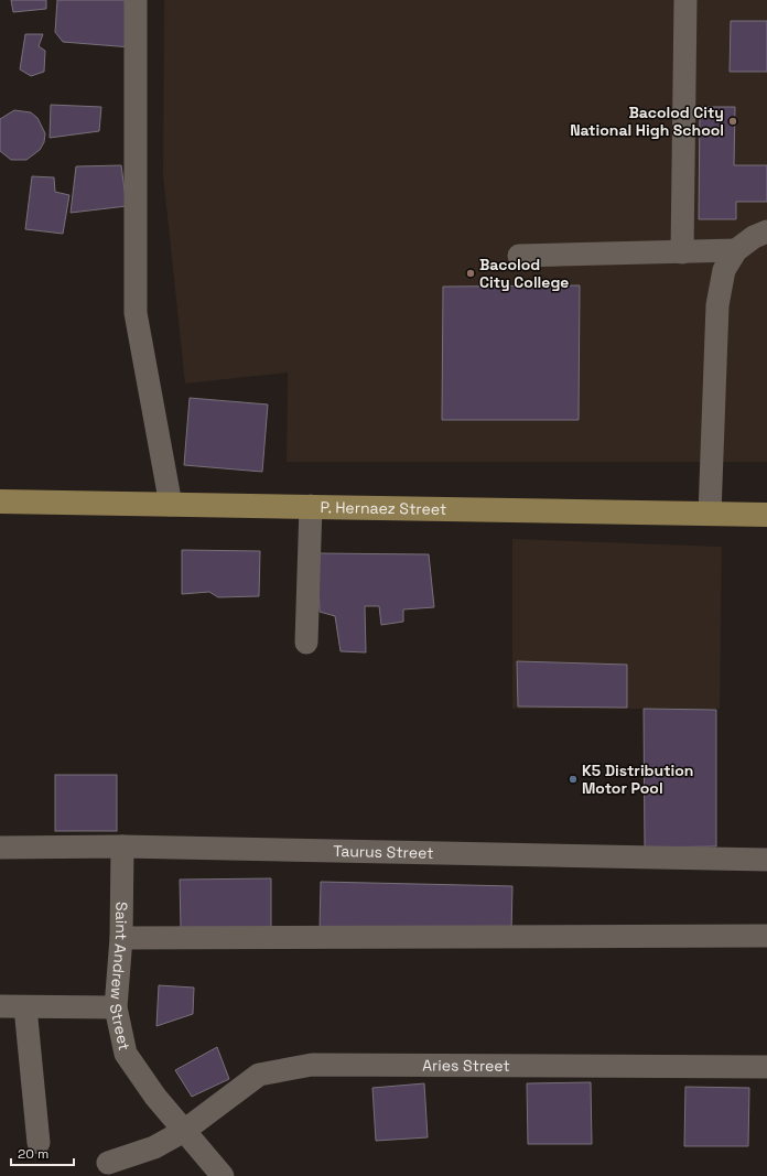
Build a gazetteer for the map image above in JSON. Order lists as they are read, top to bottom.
{
  "streets": {
    "main road": ["P. Hernaez Street"],
    "street": ["Taurus Street", "Saint Andrew Street", "Aries Street"]
  },
  "crossings": [
    ["Taurus Street", "Saint Andrew Street"],
    ["Saint Andrew Street", "Aries Street"]
  ],
  "places": ["Bacolod City National High School", "Bacolod City College", "K5 Distribution Motor Pool"],
  "scale_bar": "20 m"
}
